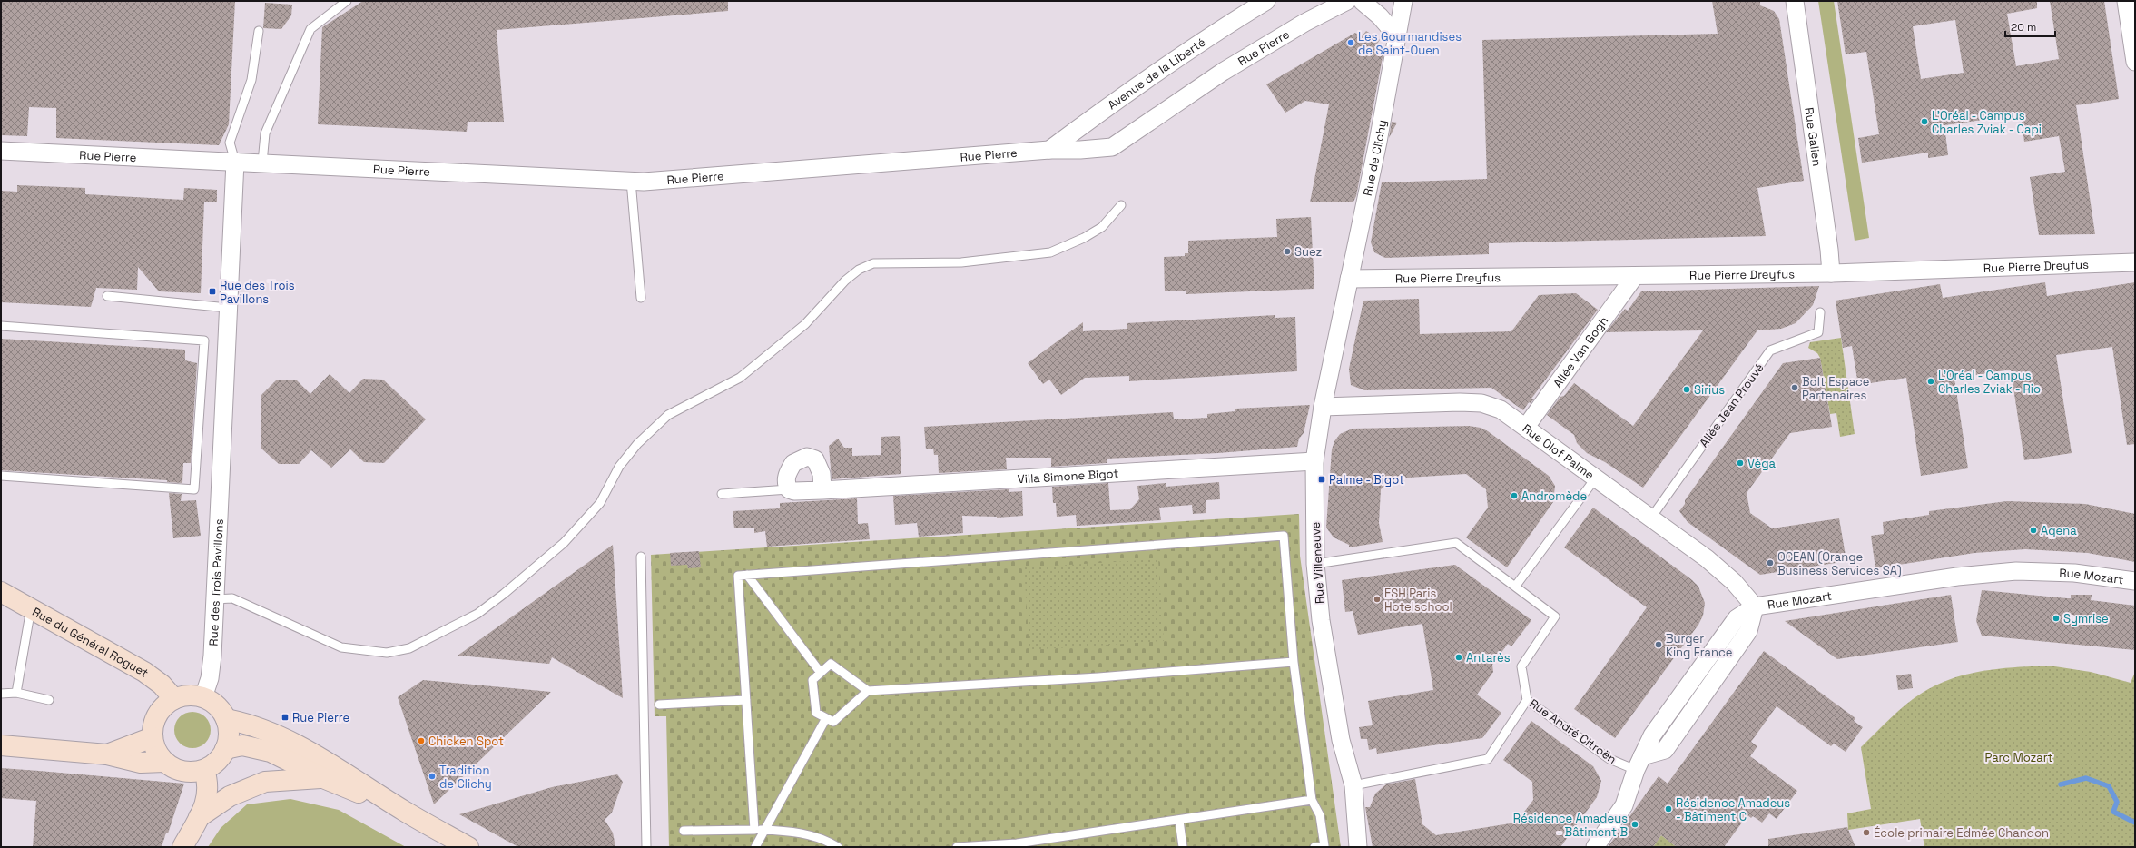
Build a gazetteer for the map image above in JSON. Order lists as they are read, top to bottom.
{
  "streets": {
    "main road": ["Rue du Général Roguet"],
    "street": [
      "Rue Pierre",
      "Avenue de la Liberté",
      "Rue Galien",
      "Rue de Clichy",
      "Rue Pierre Dreyfus",
      "Allée Van Gogh",
      "Rue Olof Palme",
      "Villa Simone Bigot",
      "Rue Villeneuve",
      "Rue Mozart",
      "Rue des Trois Pavillons"
    ],
    "lane": ["Allée Jean Prouvé", "Rue André Citroën"]
  },
  "crossings": [
    ["Rue Pierre", "Avenue de la Liberté"],
    ["Rue Pierre", "Rue des Trois Pavillons"],
    ["Rue Galien", "Rue Pierre Dreyfus"],
    ["Rue de Clichy", "Rue Pierre Dreyfus"],
    ["Rue de Clichy", "Rue Villeneuve"],
    ["Rue Pierre Dreyfus", "Allée Van Gogh"],
    ["Rue Pierre Dreyfus", "Rue Villeneuve"],
    ["Allée Van Gogh", "Rue Olof Palme"],
    ["Allée Jean Prouvé", "Rue Olof Palme"],
    ["Rue Olof Palme", "Rue Villeneuve"],
    ["Rue Olof Palme", "Rue Mozart"],
    ["Villa Simone Bigot", "Rue Villeneuve"],
    ["Rue des Trois Pavillons", "Rue du Général Roguet"]
  ],
  "parks": ["Parc Mozart"],
  "places": {
    "other": [
      "Les Gourmandises de Saint-Ouen",
      "L'Oréal - Campus Charles Zviak - Capi",
      "Suez",
      "L'Oréal - Campus Charles Zviak - Rio",
      "Bolt Espace Partenaires",
      "Sirius",
      "Véga",
      "Andromède",
      "Agena",
      "OCEAN (Orange Business Services SA)",
      "ESH Paris Hotelschool",
      "Symrise",
      "Burger King France",
      "Antarès",
      "Chicken Spot",
      "Tradition de Clichy",
      "Résidence Amadeus - Bâtiment C",
      "Résidence Amadeus - Bâtiment B",
      "École primaire Edmée Chandon"
    ],
    "transit": ["Rue des Trois Pavillons", "Palme - Bigot", "Rue Pierre"]
  },
  "scale_bar": "20 m"
}
